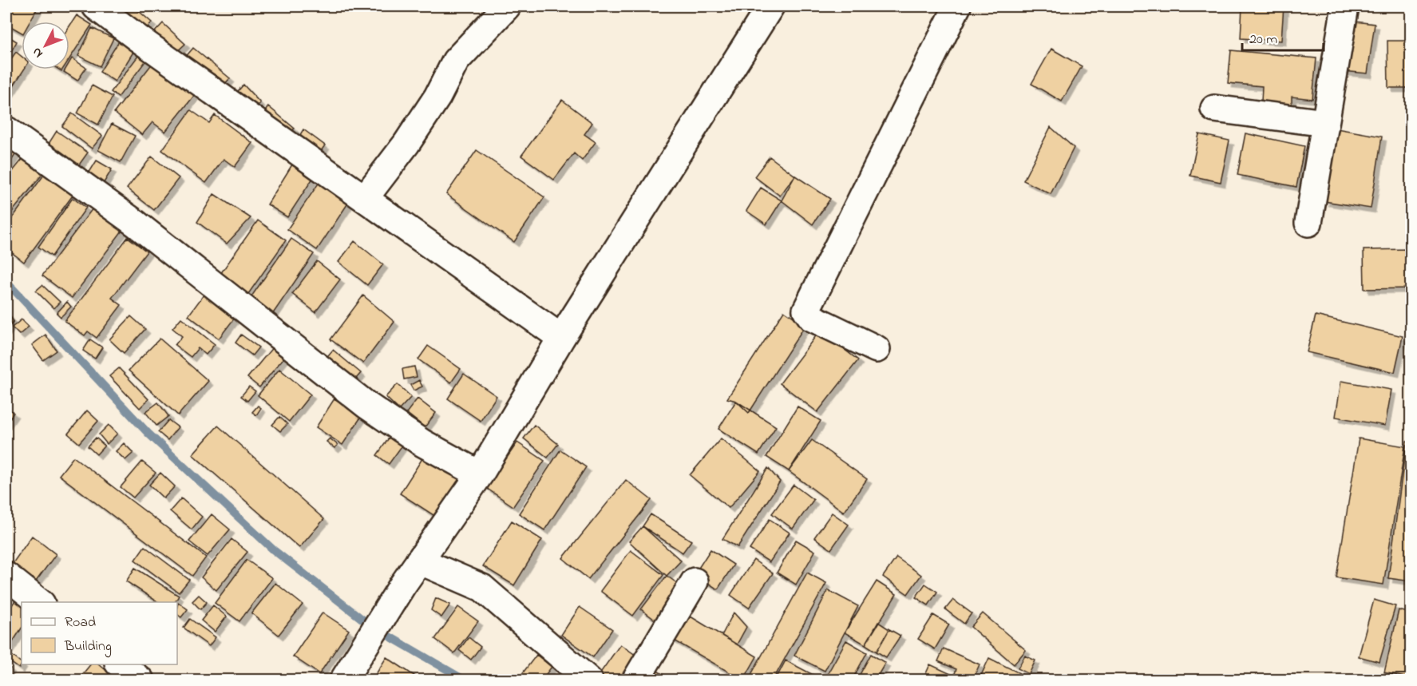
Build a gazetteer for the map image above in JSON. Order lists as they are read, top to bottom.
{
  "legend": ["Road", "Building"],
  "scale_bar": "20 m",
  "north": "bottom left"
}
